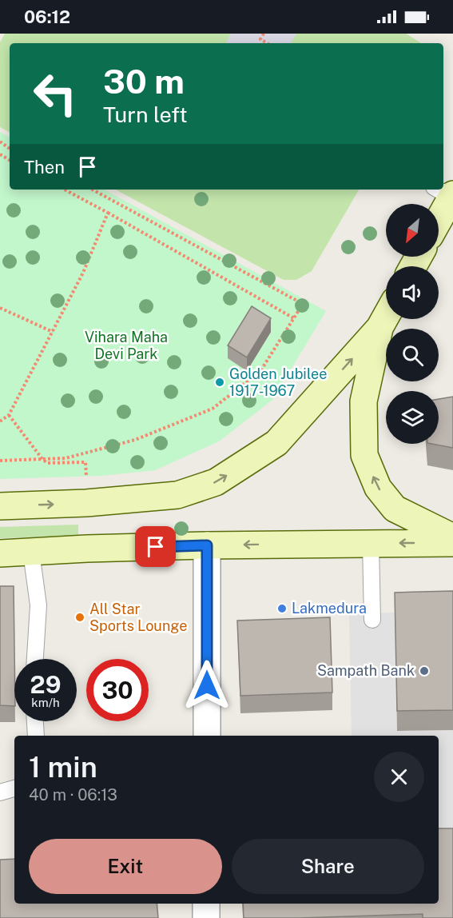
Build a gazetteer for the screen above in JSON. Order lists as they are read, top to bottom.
{
  "parks": ["Vihara Maha Devi Park"],
  "places": [
    "Golden Jubilee 1917-1967",
    "Lakmedura",
    "All Star Sports Lounge",
    "Sampath Bank"
  ],
  "north": "bottom left",
  "page": {
    "status": "06:12",
    "turn": ["30 m", "Turn left"],
    "then": "Then",
    "speed": "29 km/h",
    "limit": "30",
    "heading": ["1 min", "40 m · 06:13"],
    "buttons": ["Exit", "Share"]
  }
}
